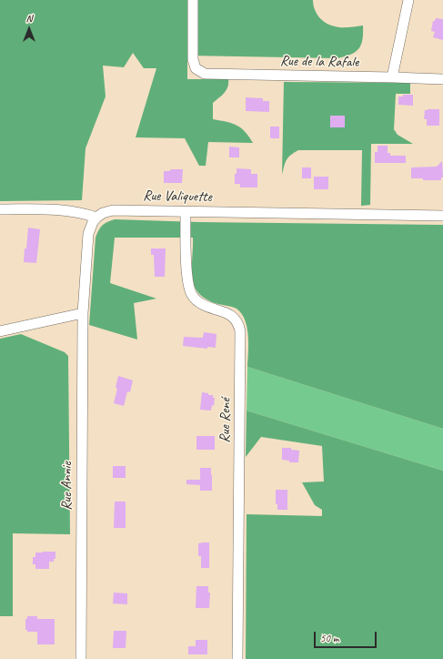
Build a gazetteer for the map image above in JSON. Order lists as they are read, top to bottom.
{
  "streets": {
    "street": [
      "Rue de la Rafale",
      "Rue Valiquette",
      "Rue René",
      "Rue Annie"
    ]
  },
  "crossings": [
    ["Rue Valiquette", "Rue René"]
  ],
  "scale_bar": "50 m",
  "north": "top"
}
